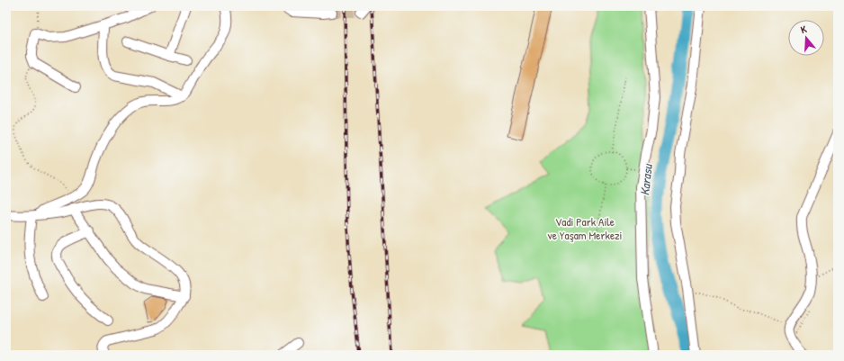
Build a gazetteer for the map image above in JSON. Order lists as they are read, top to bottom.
{
  "water": ["Karasu"],
  "parks": ["Vadi Park Aile ve Yaşam Merkezi"],
  "north": "top"
}
